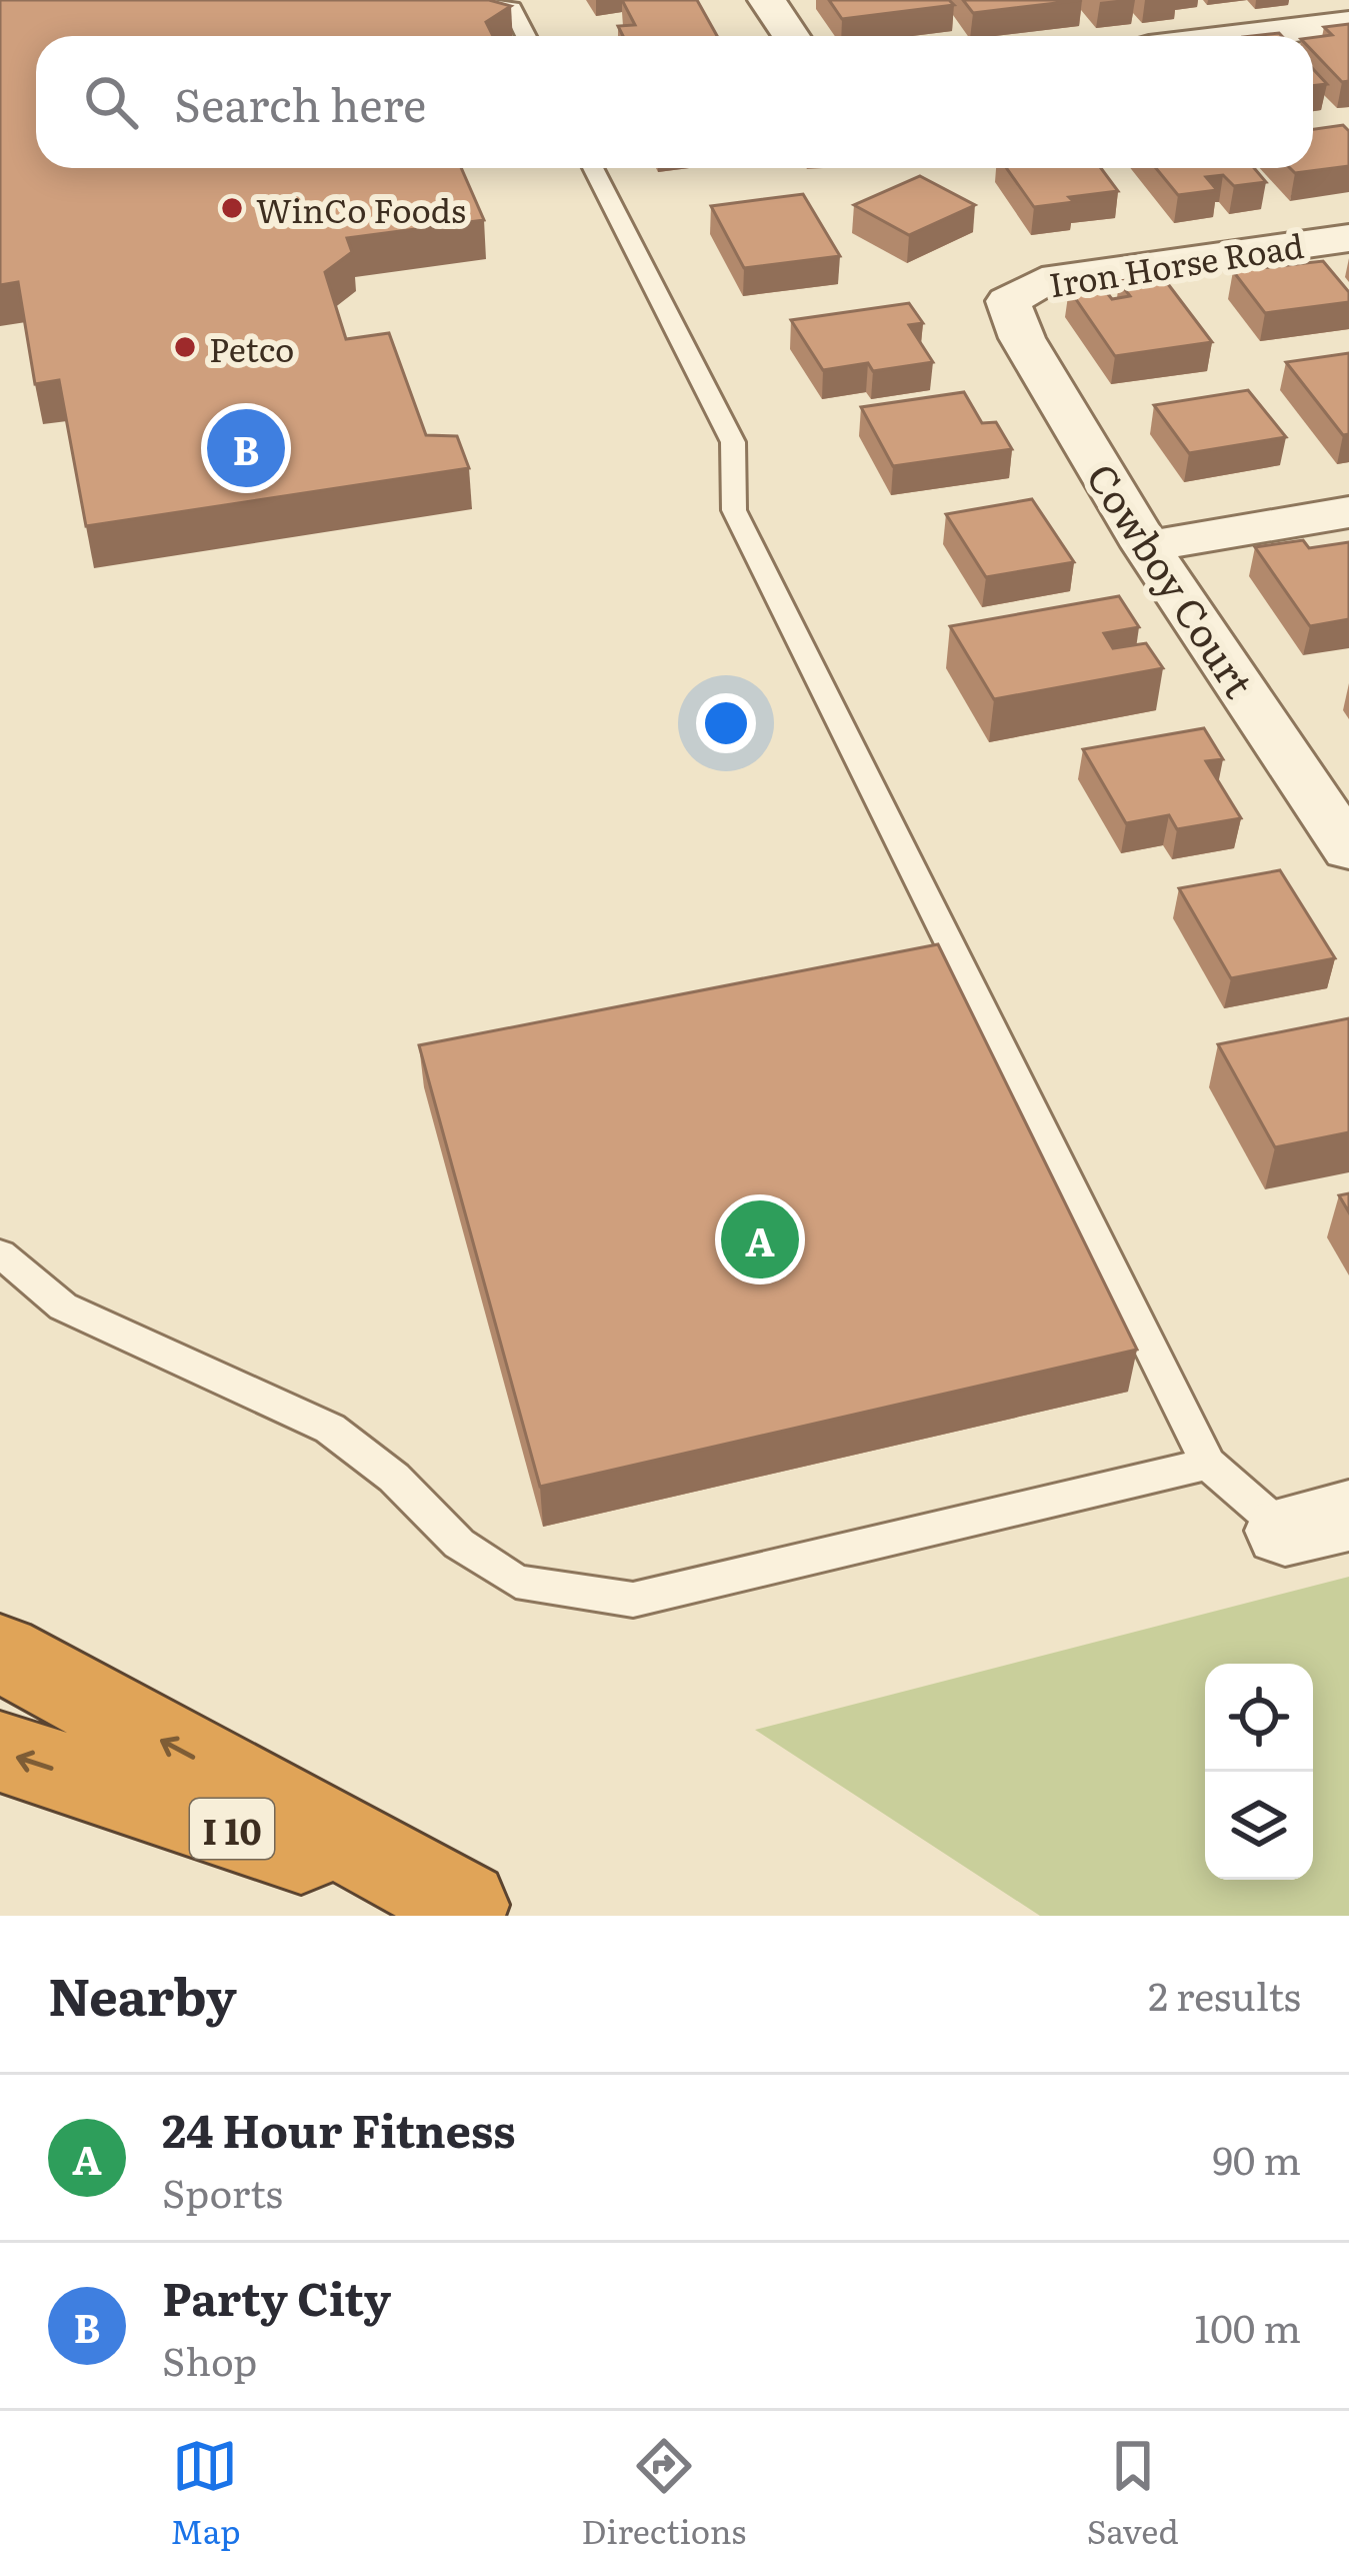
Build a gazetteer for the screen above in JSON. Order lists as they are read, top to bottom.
{
  "streets": {
    "highway": ["I 10"],
    "street": ["Iron Horse Road", "Cowboy Court"]
  },
  "crossings": [
    ["Iron Horse Road", "Cowboy Court"]
  ],
  "places": ["WinCo Foods", "Petco"],
  "page": {
    "search": "Search here",
    "pins": ["B", "A"],
    "heading": ["Nearby", "2 results"],
    "list": [
      {
        "mark": "A",
        "name": "24 Hour Fitness",
        "note": "Sports",
        "value": "90 m"
      },
      {
        "mark": "B",
        "name": "Party City",
        "note": "Shop",
        "value": "100 m"
      }
    ],
    "nav": ["Map", "Directions", "Saved"]
  }
}
